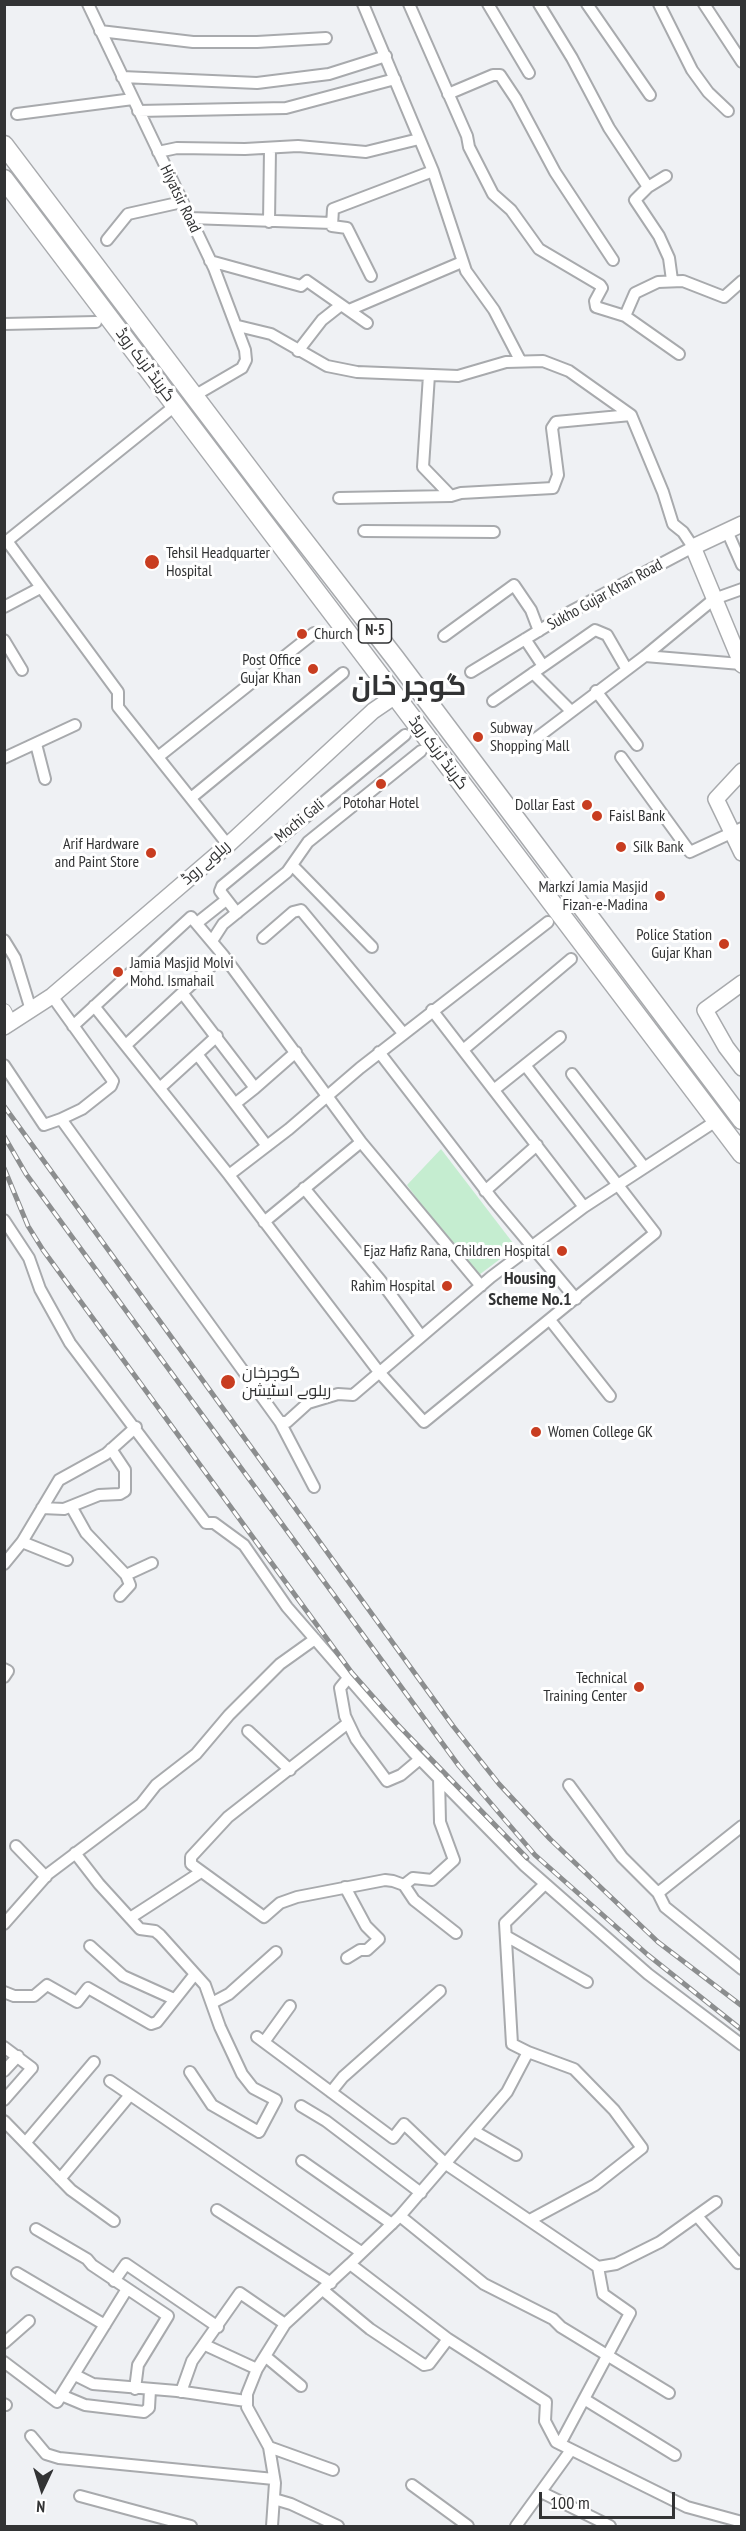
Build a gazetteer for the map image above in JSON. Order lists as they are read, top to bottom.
{
  "streets": {
    "highway": ["گرینڈ ٹرنک روڈ", "N-5"],
    "main road": ["Sukho Gujar Khan Road", "ریلوے روڈ"],
    "street": ["Hiyatsir Road", "Mochi Gali"]
  },
  "crossings": [
    ["Hiyatsir Road", "گرینڈ ٹرنک روڈ"],
    ["گرینڈ ٹرنک روڈ", "ریلوے روڈ"]
  ],
  "districts": ["گوجر خان", "Housing Scheme No.1"],
  "places": [
    "Tehsil Headquarter Hospital",
    "Church",
    "Post Office Gujar Khan",
    "Subway Shopping Mall",
    "Potohar Hotel",
    "Dollar East",
    "Faisl Bank",
    "Silk Bank",
    "Arif Hardware and Paint Store",
    "Markzi Jamia Masjid Fizan-e-Madina",
    "Police Station Gujar Khan",
    "Jamia Masjid Molvi Mohd. Ismahail",
    "Ejaz Hafiz Rana, Children Hospital",
    "Rahim Hospital",
    "گوجرخان ریلوے اسٹیشن",
    "Women College GK",
    "Technical Training Center"
  ],
  "scale_bar": "100 m",
  "north": "bottom"
}
